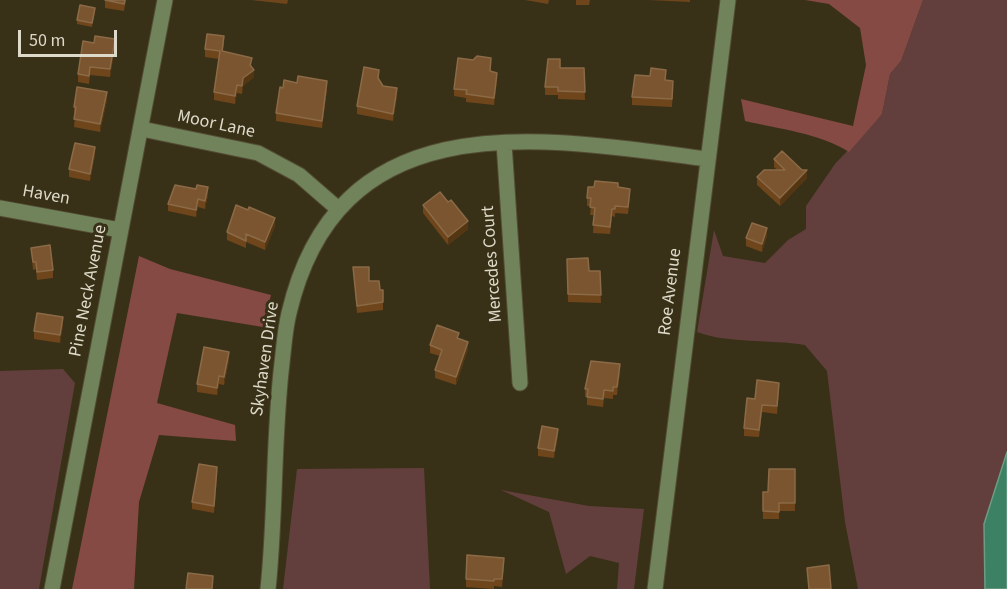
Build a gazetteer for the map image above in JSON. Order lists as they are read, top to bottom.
{
  "streets": {
    "street": [
      "Moor Lane",
      "Haven",
      "Mercedes Court",
      "Pine Neck Avenue",
      "Roe Avenue",
      "Skyhaven Drive"
    ]
  },
  "crossings": [
    ["Moor Lane", "Pine Neck Avenue"],
    ["Moor Lane", "Skyhaven Drive"],
    ["Haven", "Pine Neck Avenue"],
    ["Mercedes Court", "Skyhaven Drive"],
    ["Roe Avenue", "Skyhaven Drive"]
  ],
  "scale_bar": "50 m"
}
